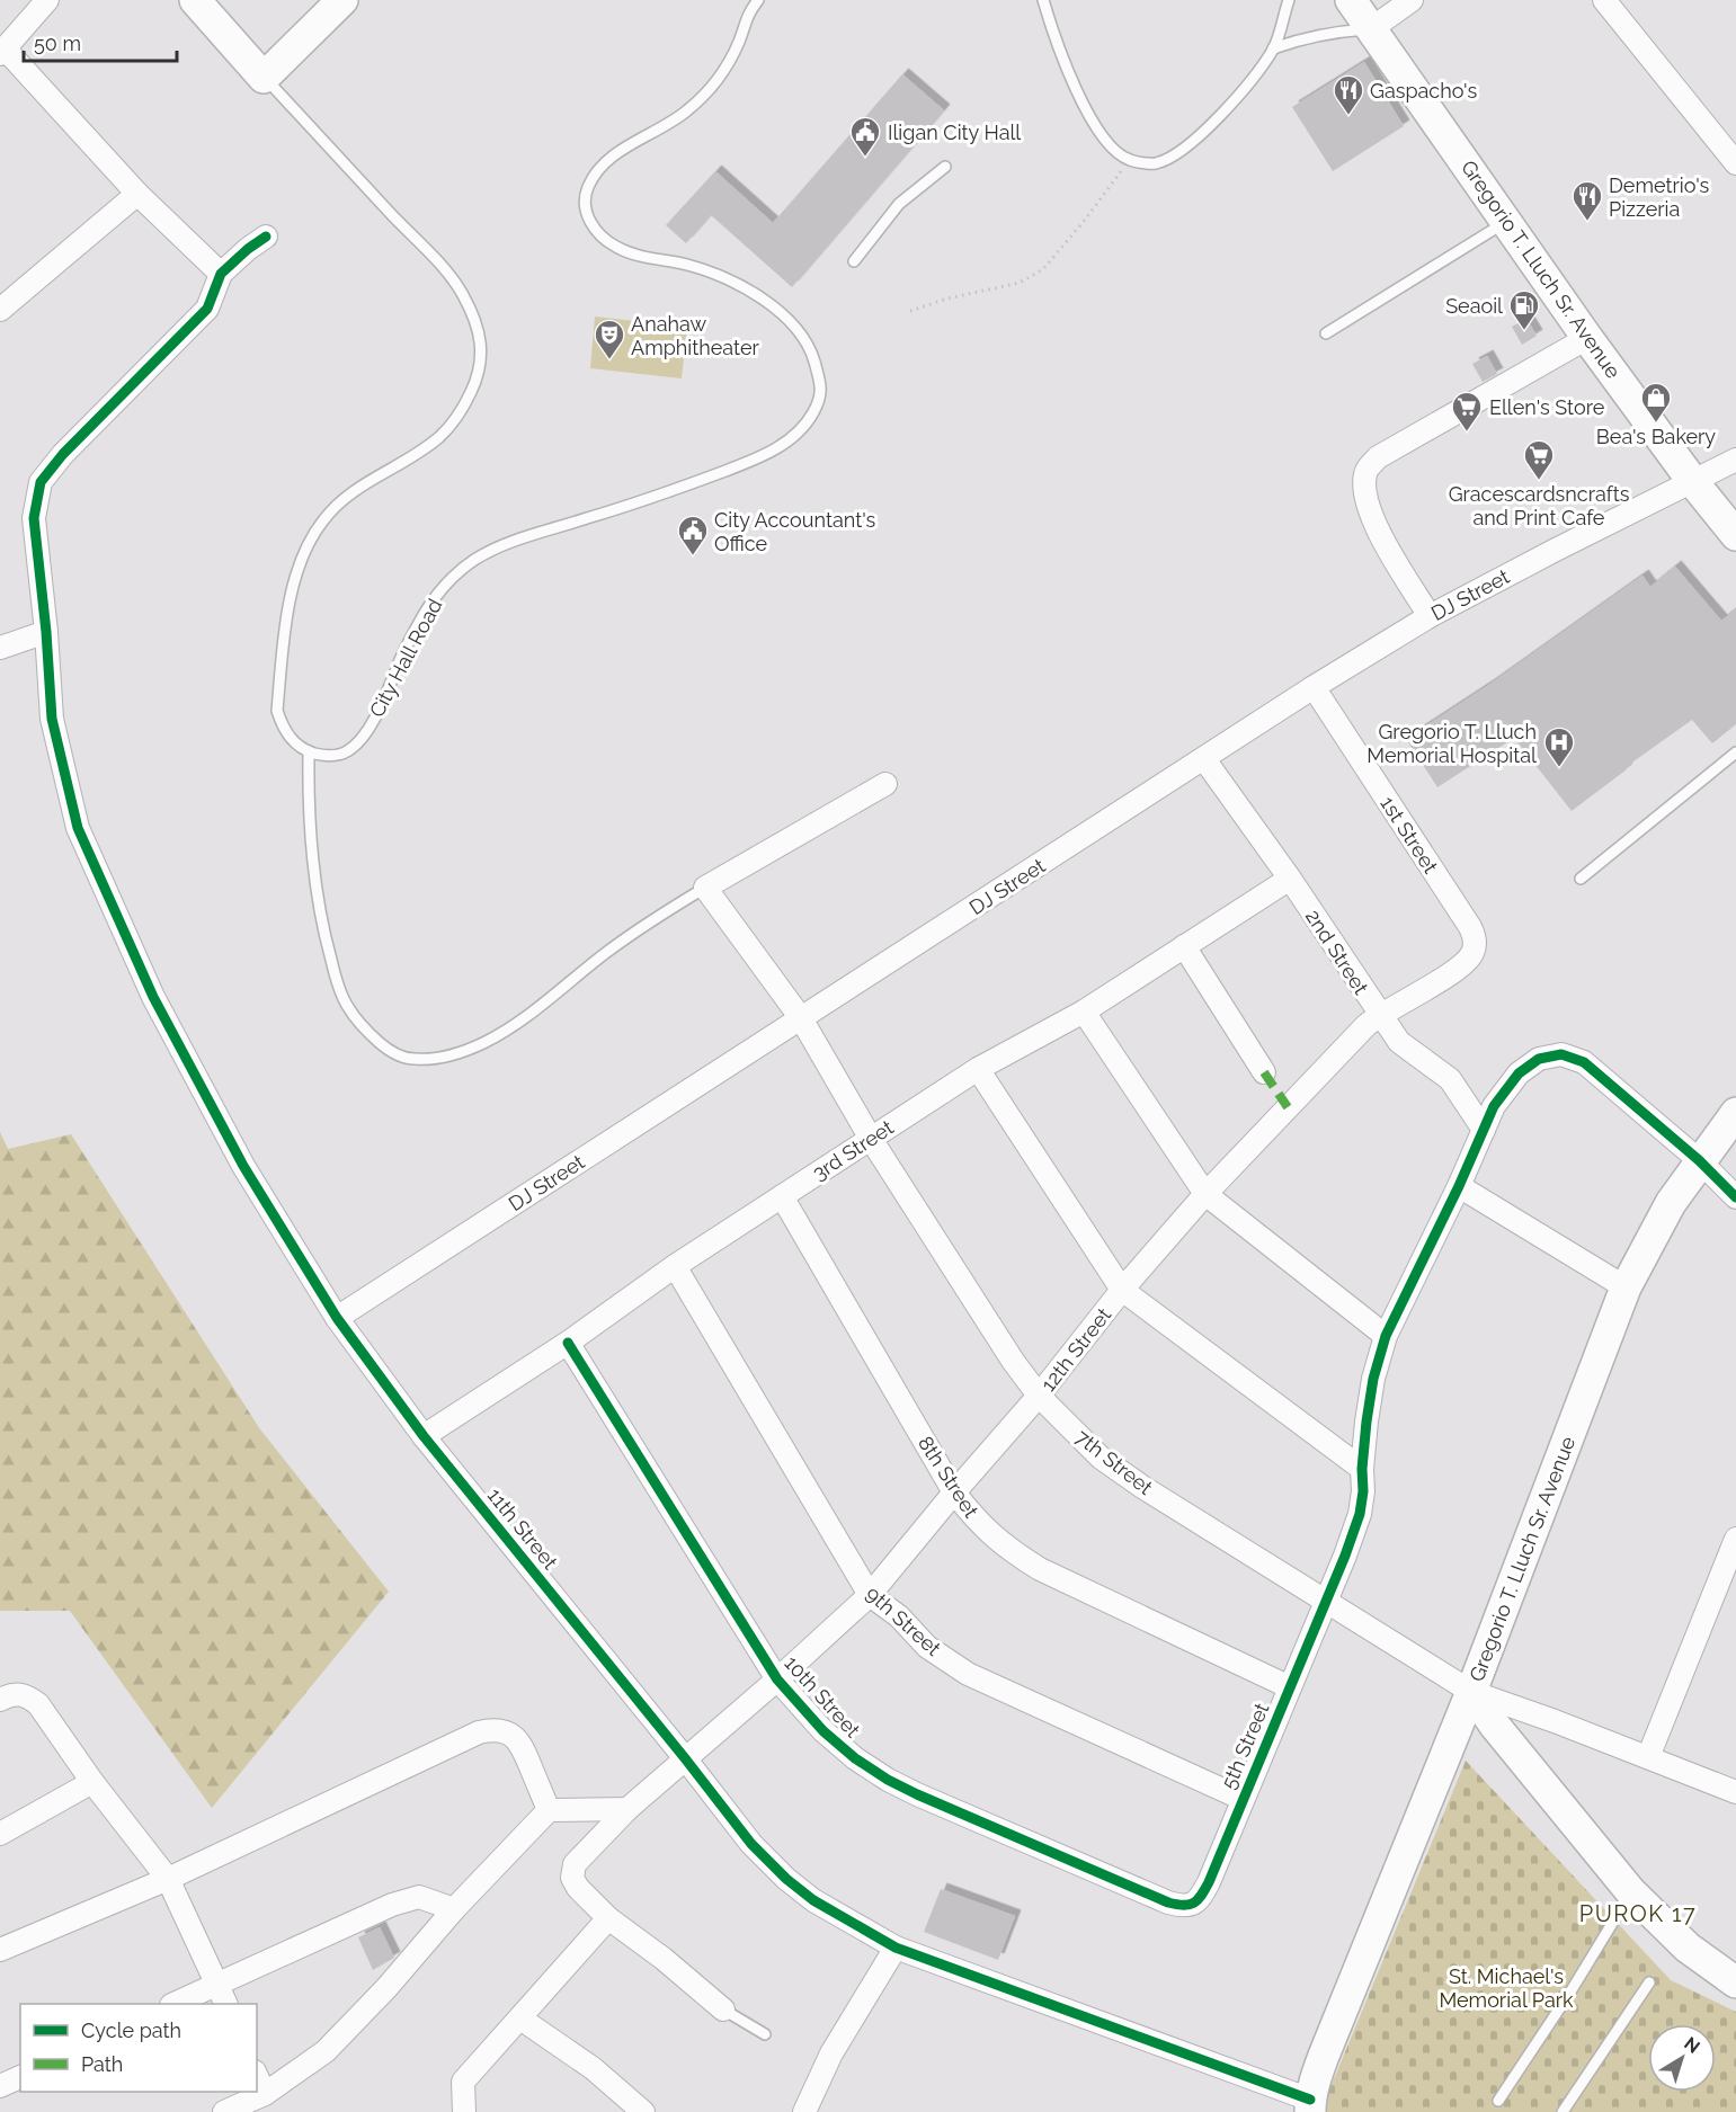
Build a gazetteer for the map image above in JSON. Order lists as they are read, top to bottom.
{
  "streets": {
    "main road": ["Gregorio T. Lluch Sr. Avenue"],
    "street": [
      "DJ Street",
      "1st Street",
      "2nd Street",
      "3rd Street",
      "12th Street",
      "7th Street",
      "8th Street",
      "11th Street",
      "9th Street",
      "10th Street",
      "5th Street"
    ],
    "lane": ["City Hall Road"]
  },
  "crossings": [
    ["Gregorio T. Lluch Sr. Avenue", "DJ Street"],
    ["Gregorio T. Lluch Sr. Avenue", "7th Street"],
    ["Gregorio T. Lluch Sr. Avenue", "5th Street"],
    ["DJ Street", "1st Street"],
    ["DJ Street", "2nd Street"],
    ["DJ Street", "7th Street"],
    ["DJ Street", "11th Street"],
    ["1st Street", "12th Street"],
    ["2nd Street", "3rd Street"],
    ["2nd Street", "12th Street"],
    ["2nd Street", "5th Street"],
    ["3rd Street", "7th Street"],
    ["3rd Street", "8th Street"],
    ["3rd Street", "11th Street"],
    ["3rd Street", "9th Street"],
    ["3rd Street", "10th Street"],
    ["12th Street", "7th Street"],
    ["12th Street", "8th Street"],
    ["12th Street", "11th Street"],
    ["12th Street", "9th Street"],
    ["12th Street", "10th Street"],
    ["7th Street", "5th Street"],
    ["8th Street", "5th Street"],
    ["9th Street", "5th Street"],
    ["10th Street", "5th Street"]
  ],
  "districts": ["PUROK 17"],
  "parks": ["St. Michael's Memorial Park"],
  "places": {
    "restaurant": ["Gaspacho's", "Demetrio's Pizzeria"],
    "public building": ["Iligan City Hall", "City Accountant's Office"],
    "fuel station": ["Seaoil"],
    "theatre": ["Anahaw Amphitheater"],
    "shop": ["Bea's Bakery"],
    "supermarket": ["Ellen's Store", "Gracescardsncrafts and Print Cafe"],
    "hospital": ["Gregorio T. Lluch Memorial Hospital"]
  },
  "legend": ["Cycle path", "Path"],
  "scale_bar": "50 m",
  "north": "top right"
}
